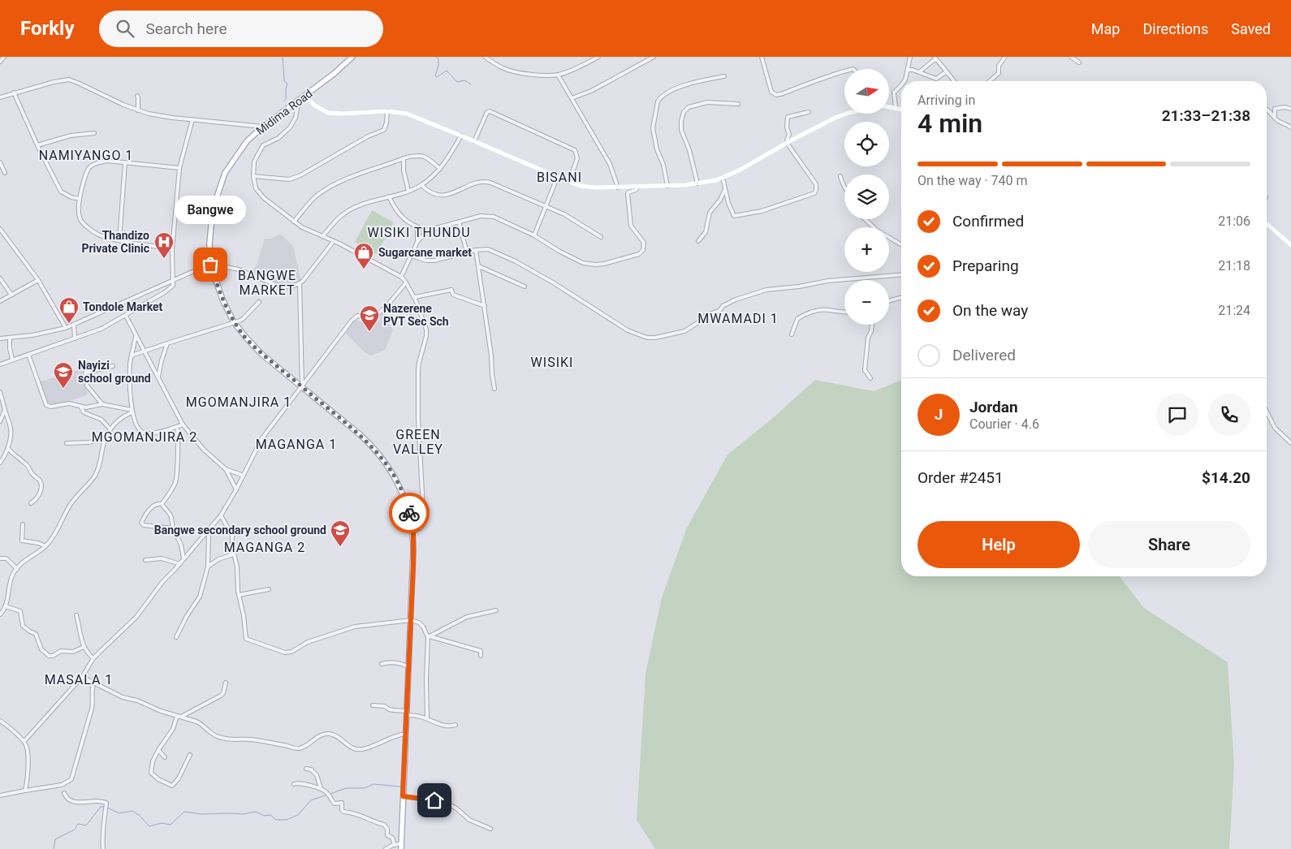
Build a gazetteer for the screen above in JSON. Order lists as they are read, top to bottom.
{
  "streets": {
    "main road": ["Midima Road"]
  },
  "districts": [
    "NAMIYANGO 1",
    "BISANI",
    "WISIKI THUNDU",
    "BANGWE MARKET",
    "MWAMADI 1",
    "WISIKI",
    "MGOMANJIRA 1",
    "GREEN VALLEY",
    "MGOMANJIRA 2",
    "MAGANGA 1",
    "MAGANGA 2",
    "MASALA 1"
  ],
  "places": {
    "hospital": ["Thandizo Private Clinic"],
    "other": ["Bangwe"],
    "shop": ["Sugarcane market", "Tondole Market"],
    "school or university": ["Nazerene PVT Sec Sch", "Nayizi school ground", "Bangwe secondary school ground"]
  },
  "north": "right",
  "page": {
    "header": "Forkly",
    "search": "Search here",
    "nav": ["Map", "Directions", "Saved"],
    "map_buttons": ["+", "−"],
    "heading": ["4 min", "Arriving in", "21:33–21:38"],
    "panel": [
      "Jordan",
      "Courier · 4.6",
      "Order #2451",
      "$14.20"
    ],
    "bar": "On the way · 740 m",
    "bubble": "Bangwe",
    "list": [
      ["Confirmed", "21:06"],
      ["Preparing", "21:18"],
      ["On the way", "21:24"],
      "Delivered"
    ],
    "round": "J",
    "buttons": ["Help", "Share"]
  }
}
